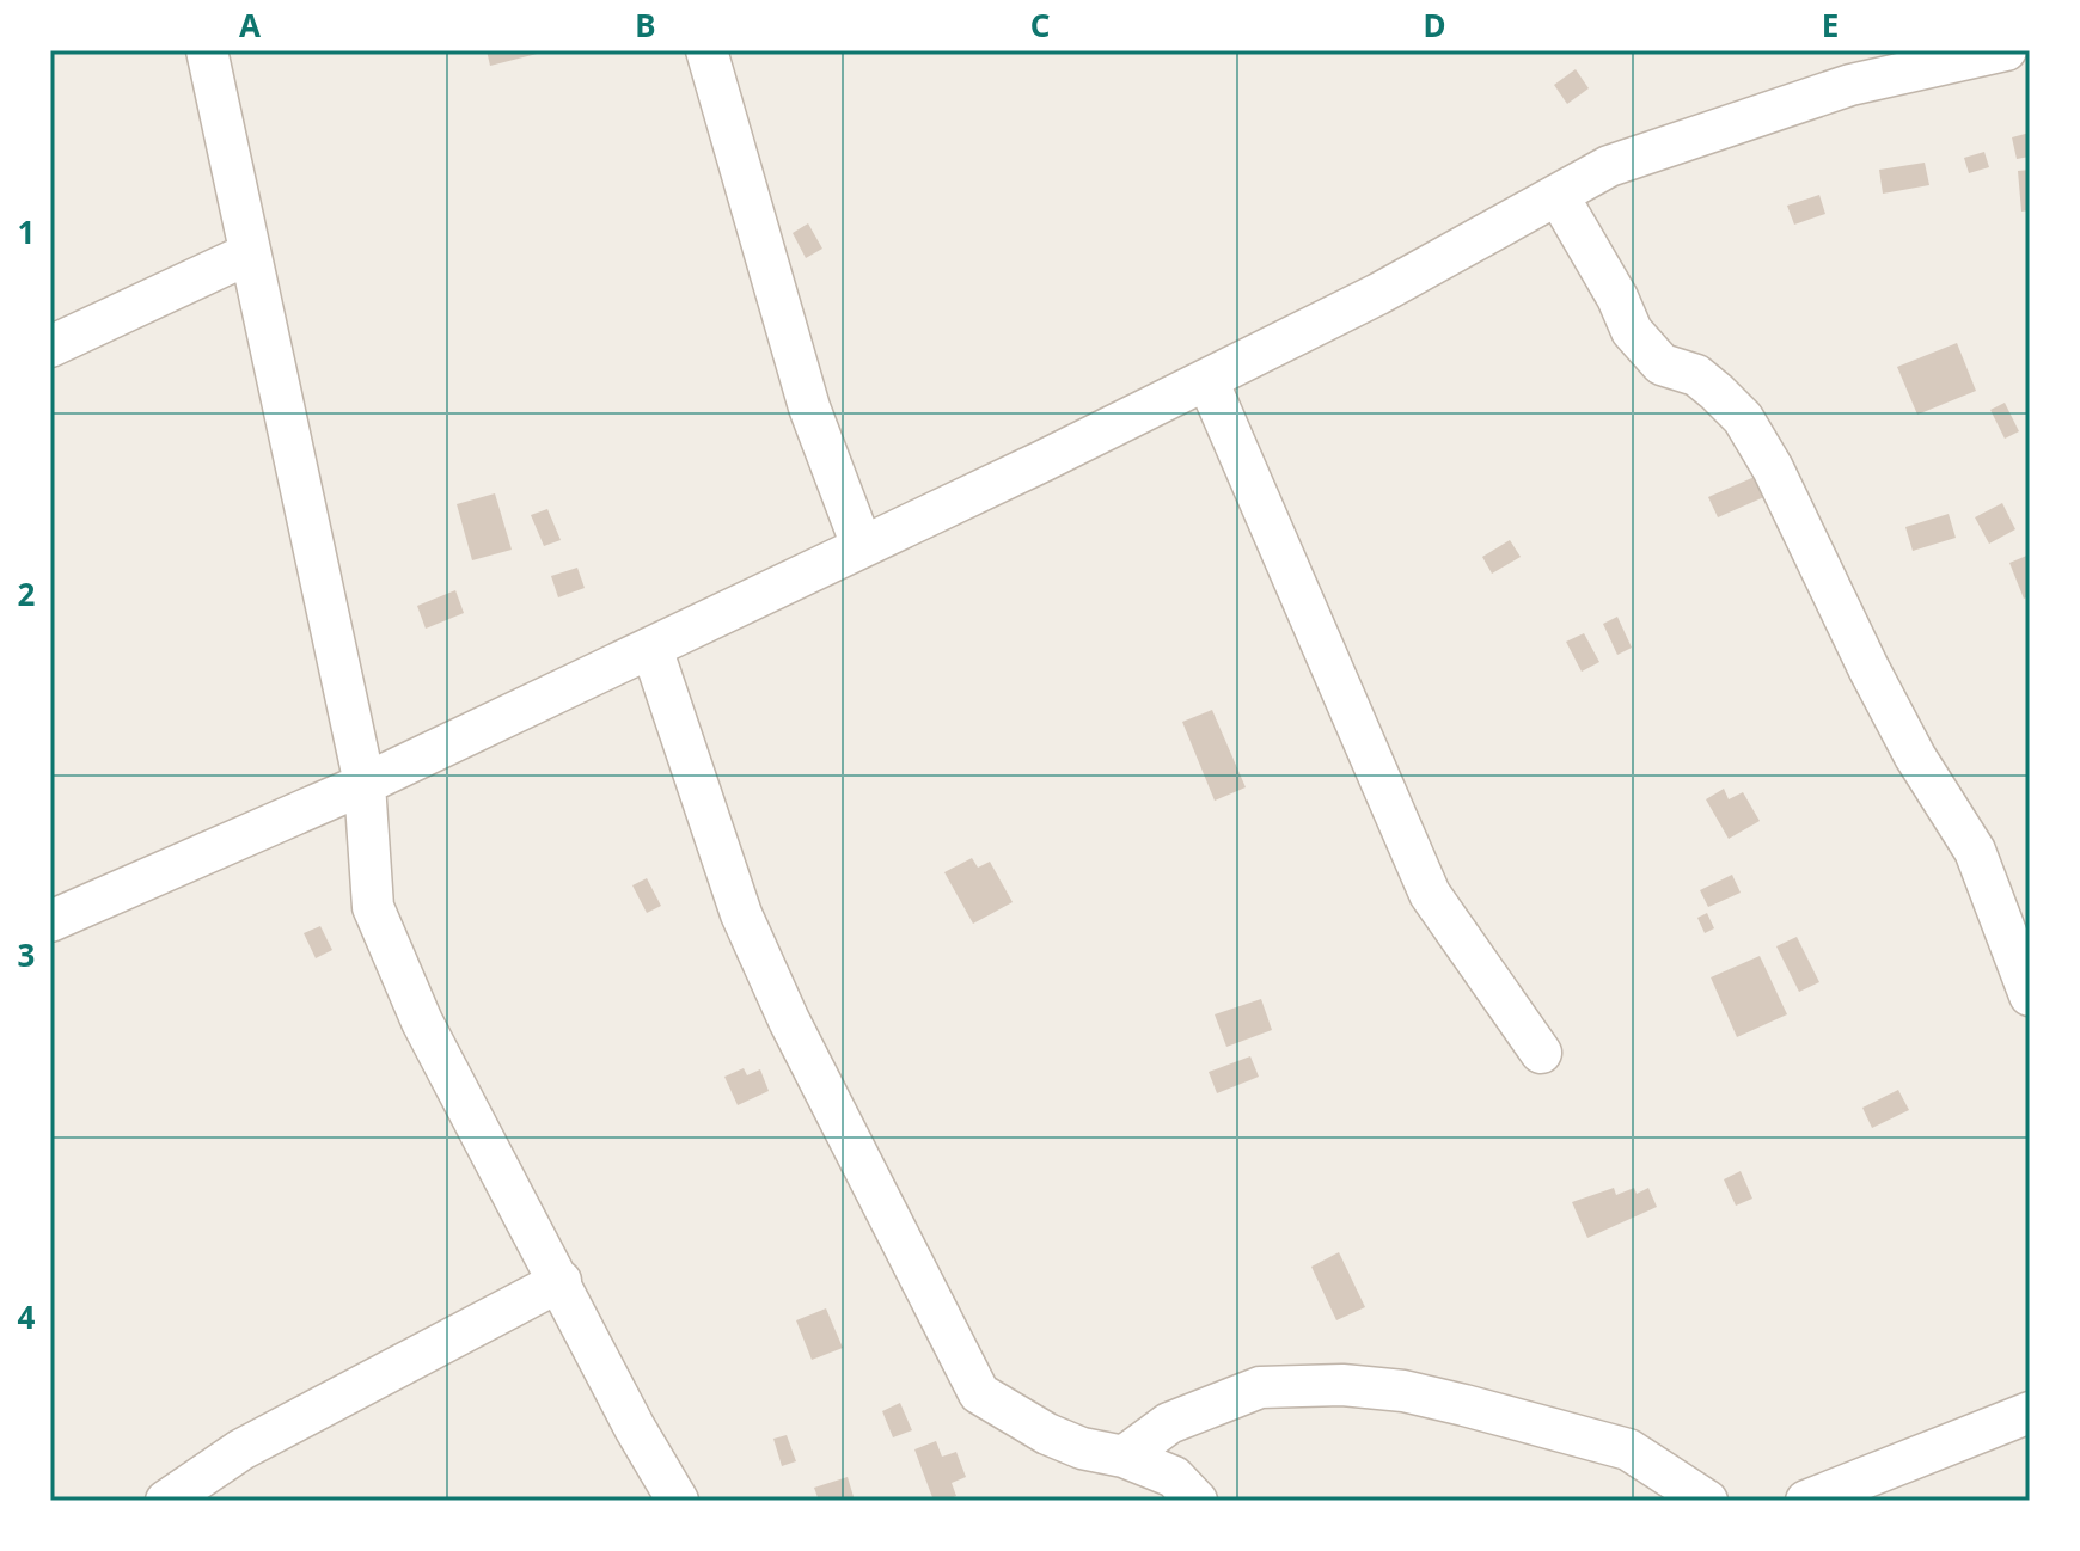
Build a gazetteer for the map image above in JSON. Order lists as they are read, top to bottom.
{
  "grid": {
    "columns": [
      "A",
      "B",
      "C",
      "D",
      "E"
    ],
    "rows": [
      "1",
      "2",
      "3",
      "4"
    ]
  }
}
